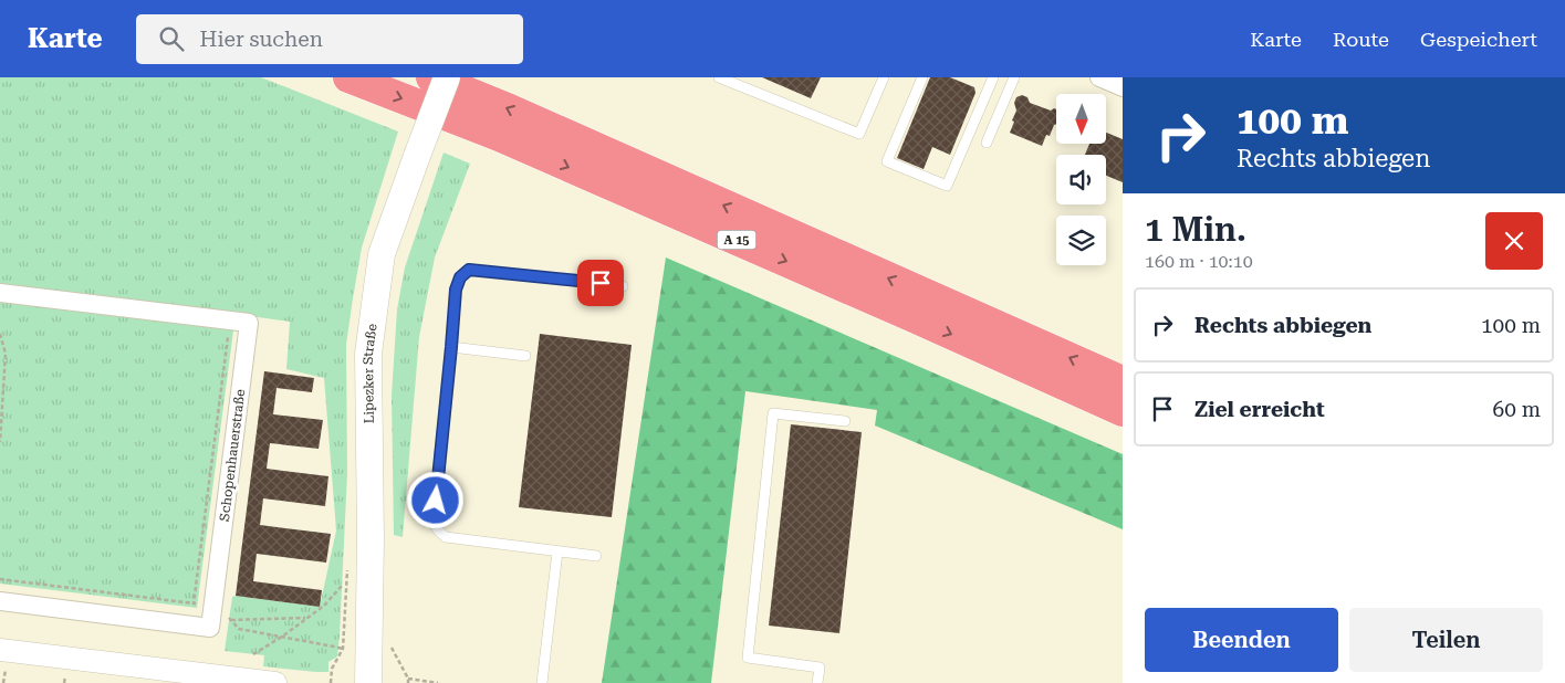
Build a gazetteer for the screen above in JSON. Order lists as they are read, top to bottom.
{
  "streets": {
    "highway": ["A 15"],
    "main road": ["Lipezker Straße"],
    "street": ["Schopenhauerstraße"]
  },
  "north": "bottom",
  "page": {
    "header": "Karte",
    "search": "Hier suchen",
    "nav": ["Karte", "Route", "Gespeichert"],
    "turn": ["100 m", "Rechts abbiegen"],
    "heading": ["1 Min.", "160 m · 10:10"],
    "list": [
      {
        "name": "Rechts abbiegen",
        "value": "100 m"
      },
      {
        "name": "Ziel erreicht",
        "value": "60 m"
      }
    ],
    "buttons": ["Beenden", "Teilen"]
  }
}
